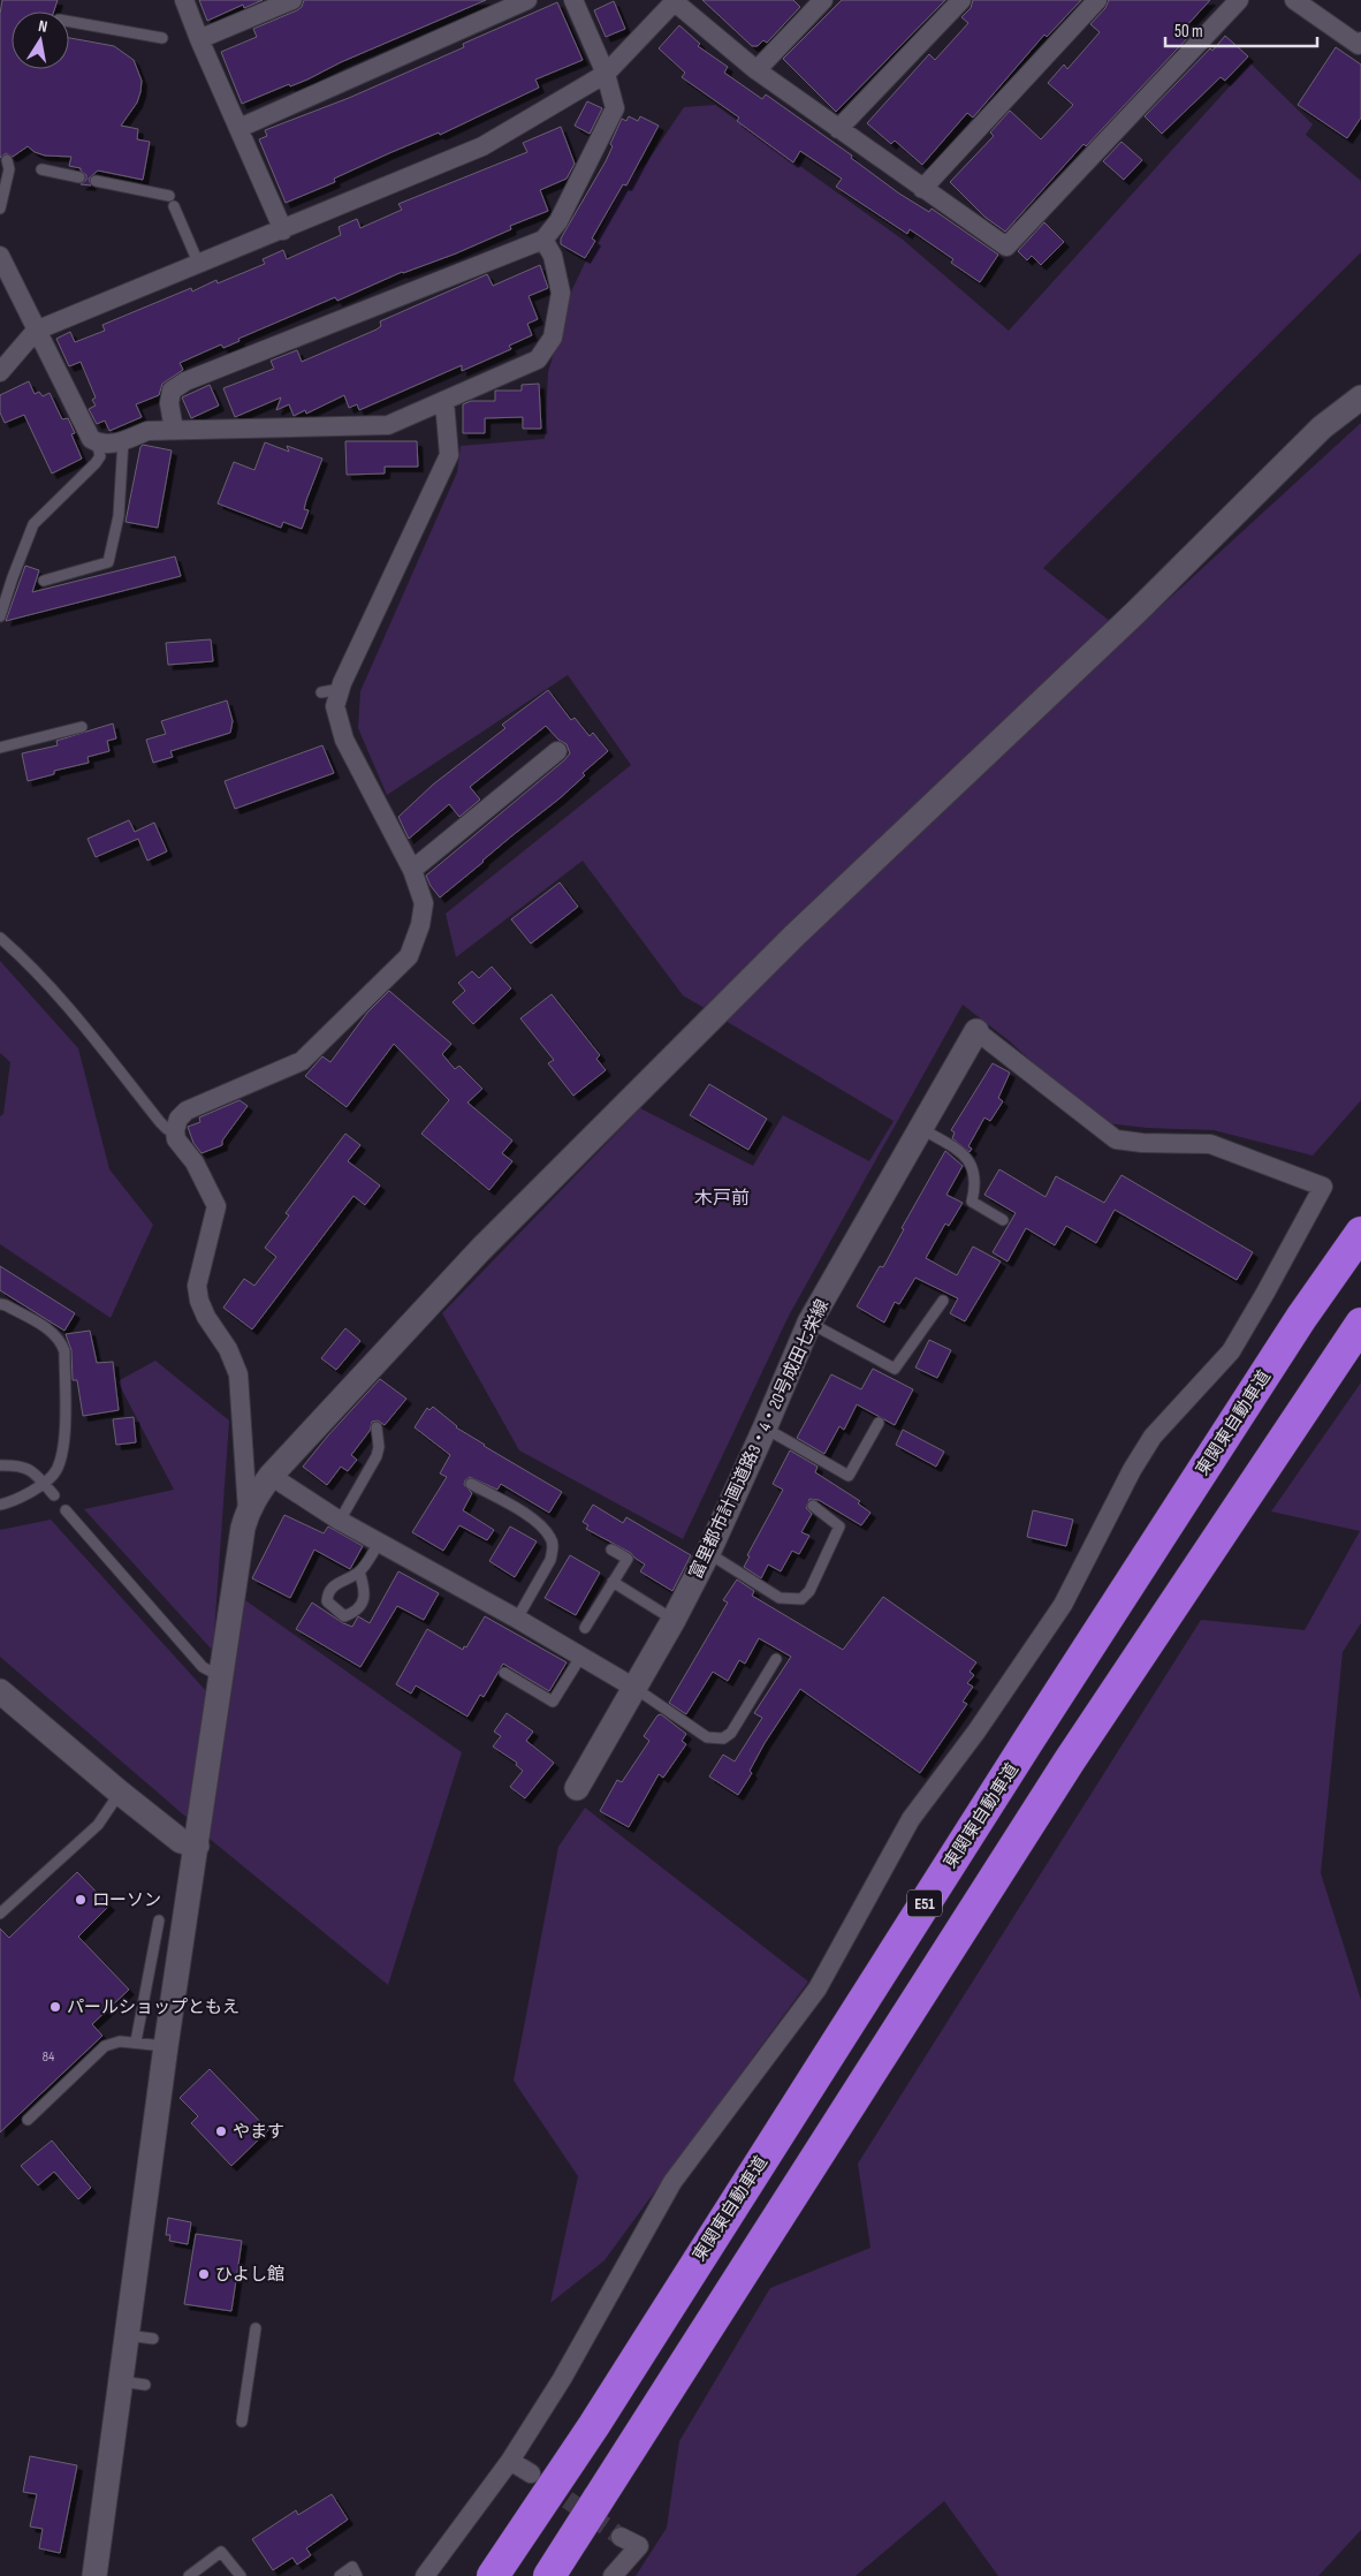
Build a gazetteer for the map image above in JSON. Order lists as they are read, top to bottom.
{
  "streets": {
    "highway": ["東関東自動車道", "E51"],
    "street": ["富里都市計画道路3・4・20号成田七栄線"]
  },
  "districts": ["木戸前"],
  "places": [
    "ローソン",
    "パールショップともえ",
    "やます",
    "ひよし館"
  ],
  "house_numbers": ["84"],
  "scale_bar": "50 m",
  "north": "top"
}
